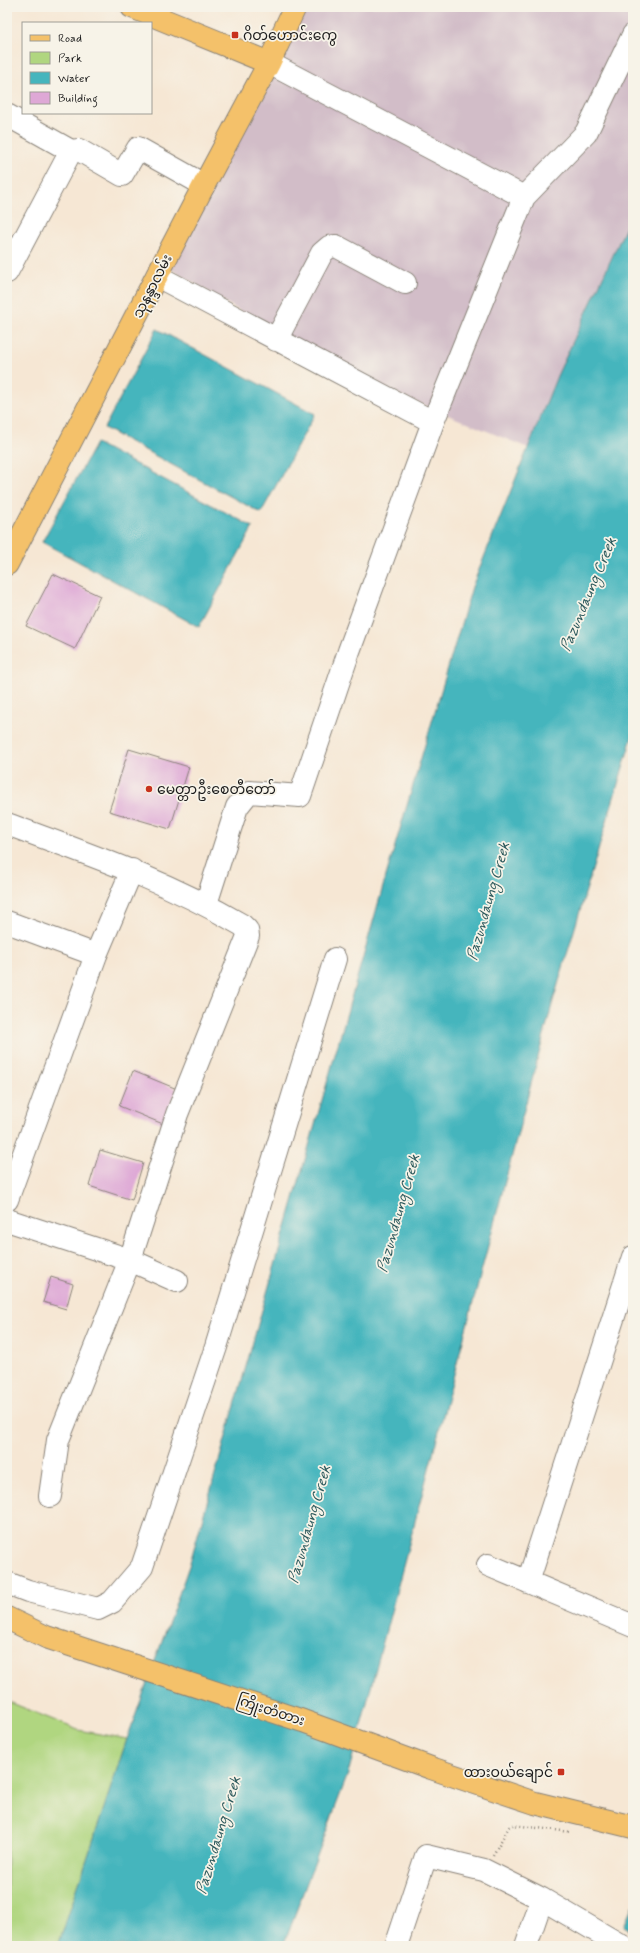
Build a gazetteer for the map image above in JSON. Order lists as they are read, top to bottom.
{
  "streets": {
    "main road": ["သုနန္ဒာလမ်း", "ကြိုးတံတား"]
  },
  "water": ["Pazundaung Creek"],
  "places": {
    "transit": ["ဂိတ်ဟောင်းကွေ", "ထားဝယ်ချောင်"],
    "other": ["မေတ္တာဦးစေတီတော်"]
  },
  "legend": [
    "Road",
    "Park",
    "Water",
    "Building"
  ]
}
